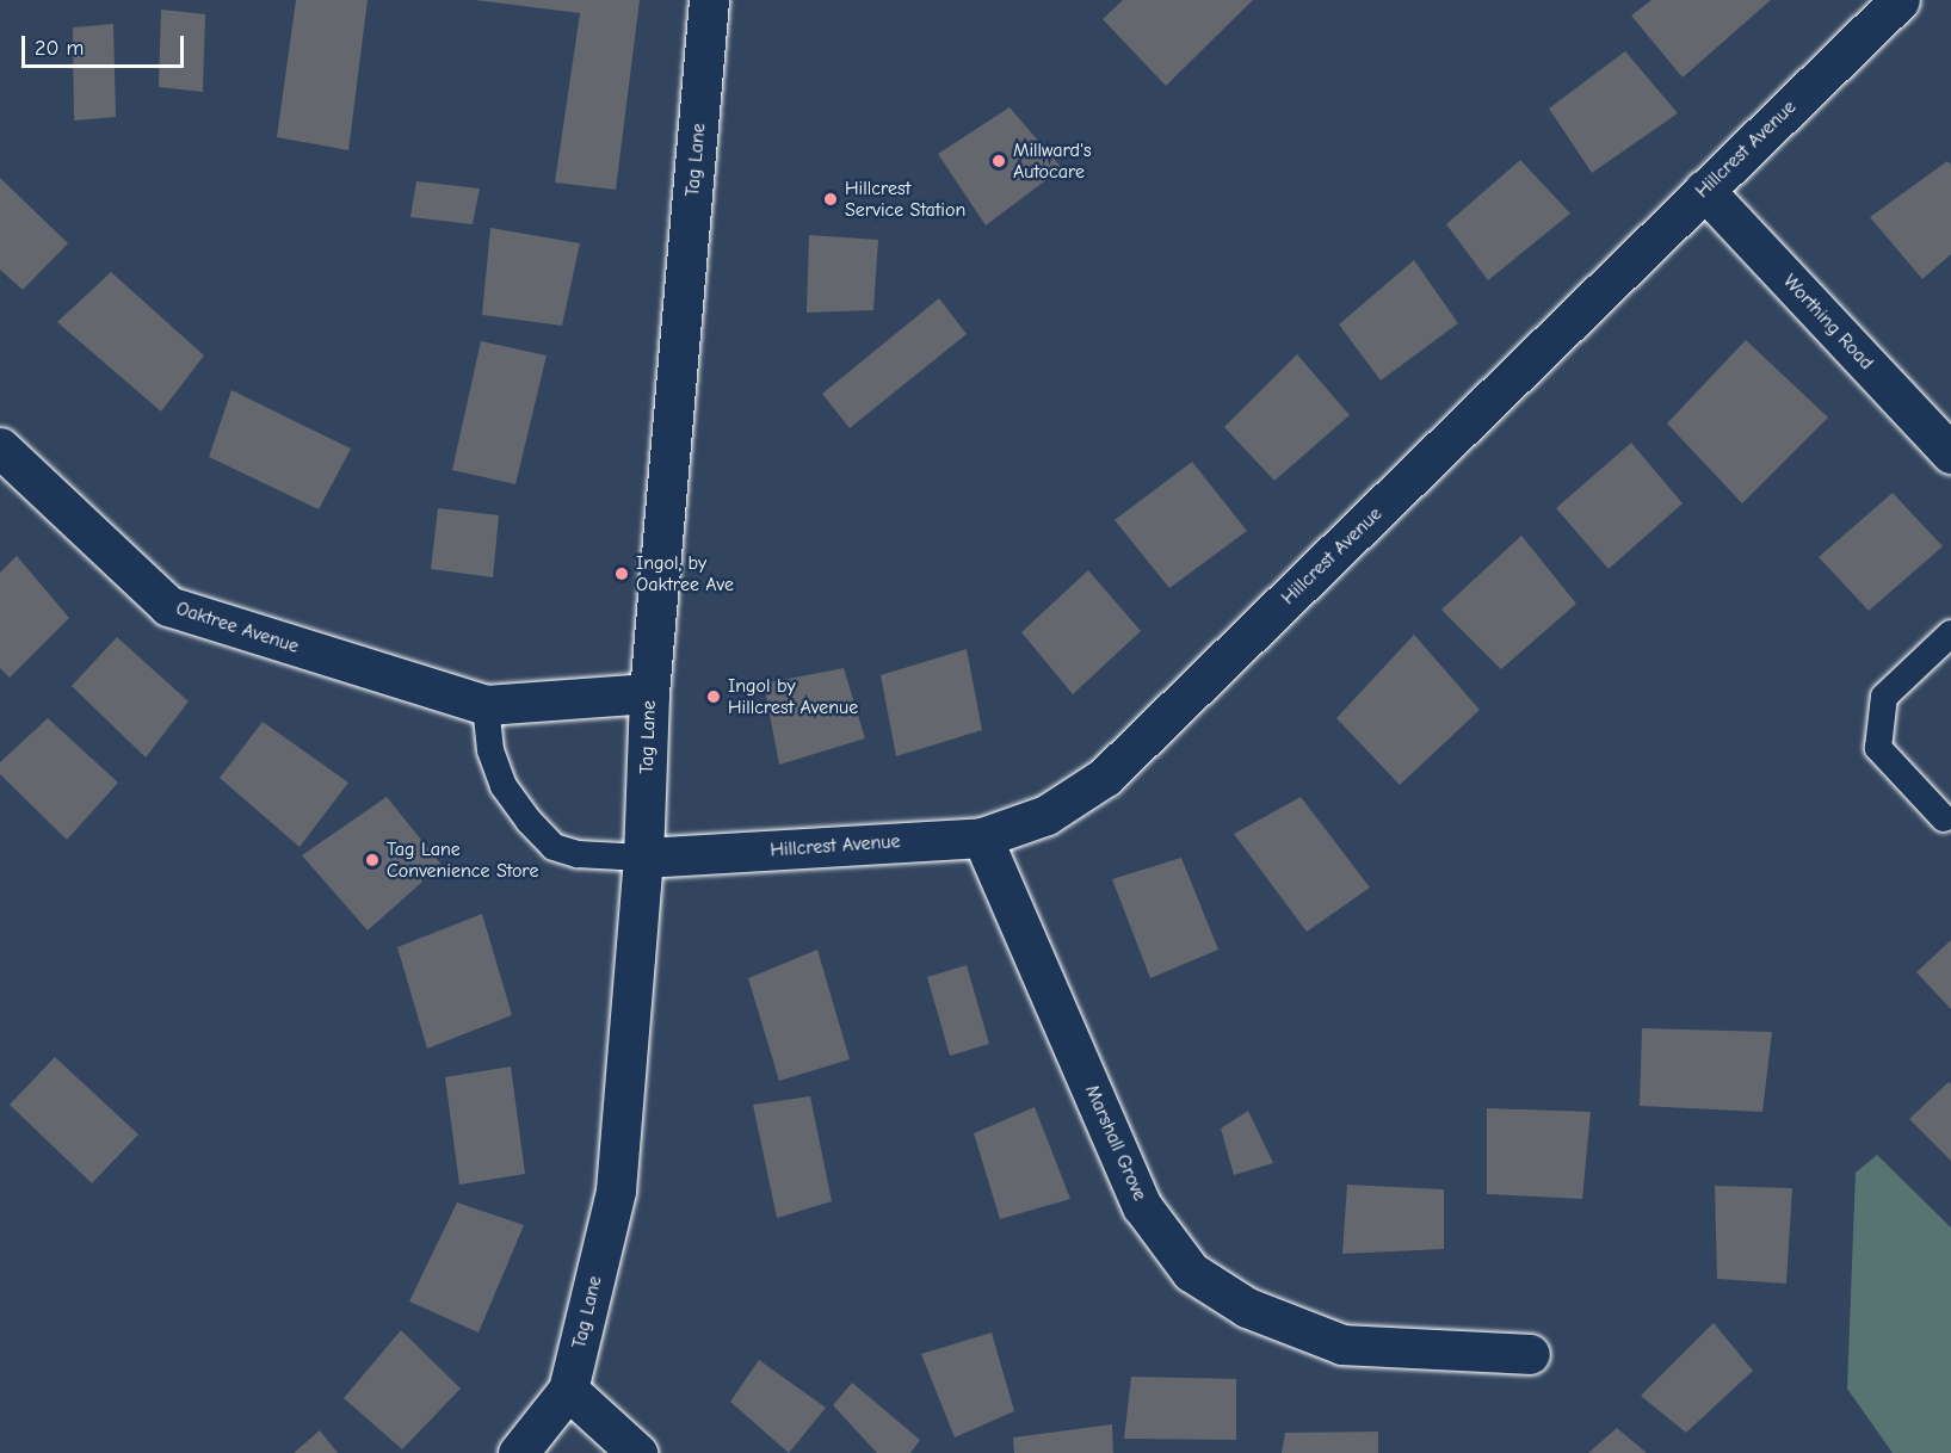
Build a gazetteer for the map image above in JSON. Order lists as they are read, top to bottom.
{
  "streets": {
    "street": [
      "Hillcrest Avenue",
      "Tag Lane",
      "Worthing Road",
      "Oaktree Avenue",
      "Marshall Grove"
    ]
  },
  "crossings": [
    ["Hillcrest Avenue", "Tag Lane"],
    ["Hillcrest Avenue", "Worthing Road"],
    ["Hillcrest Avenue", "Marshall Grove"],
    ["Tag Lane", "Oaktree Avenue"]
  ],
  "places": [
    "Millward's Autocare",
    "Hillcrest Service Station",
    "Ingol, by Oaktree Ave",
    "Ingol by Hillcrest Avenue",
    "Tag Lane Convenience Store"
  ],
  "scale_bar": "20 m"
}
